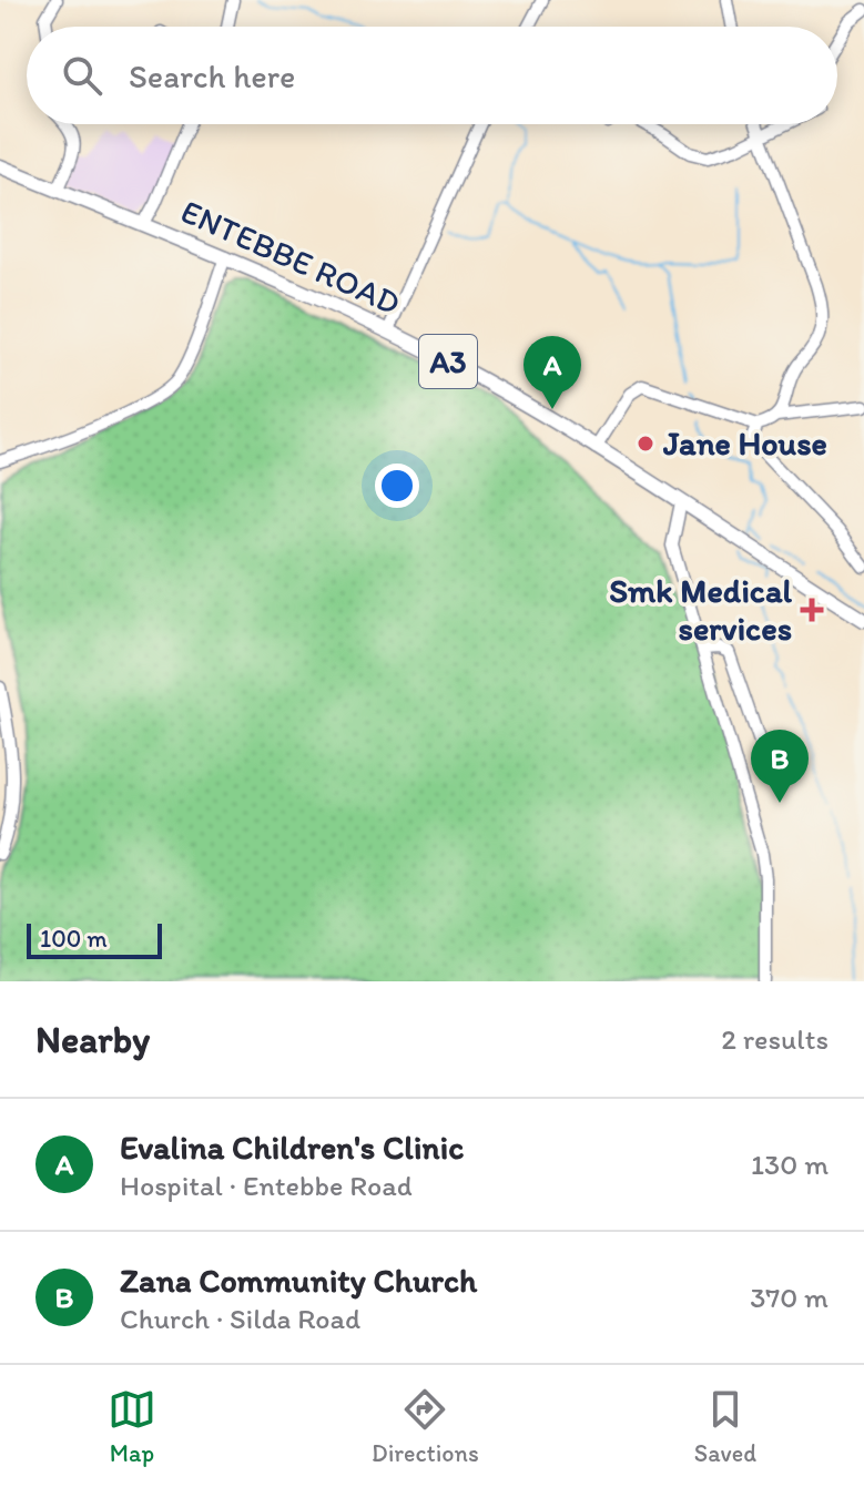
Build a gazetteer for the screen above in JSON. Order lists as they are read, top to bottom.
{
  "streets": {
    "main road": ["ENTEBBE ROAD", "A3"]
  },
  "places": {
    "other": ["Jane House"],
    "health": ["Smk Medical services"]
  },
  "scale_bar": "100 m",
  "page": {
    "search": "Search here",
    "pins": ["A", "B"],
    "scale": "100 m",
    "heading": ["Nearby", "2 results"],
    "list": [
      {
        "mark": "A",
        "name": "Evalina Children's Clinic",
        "note": "Hospital · Entebbe Road",
        "value": "130 m"
      },
      {
        "mark": "B",
        "name": "Zana Community Church",
        "note": "Church · Silda Road",
        "value": "370 m"
      }
    ],
    "nav": ["Map", "Directions", "Saved"]
  }
}
